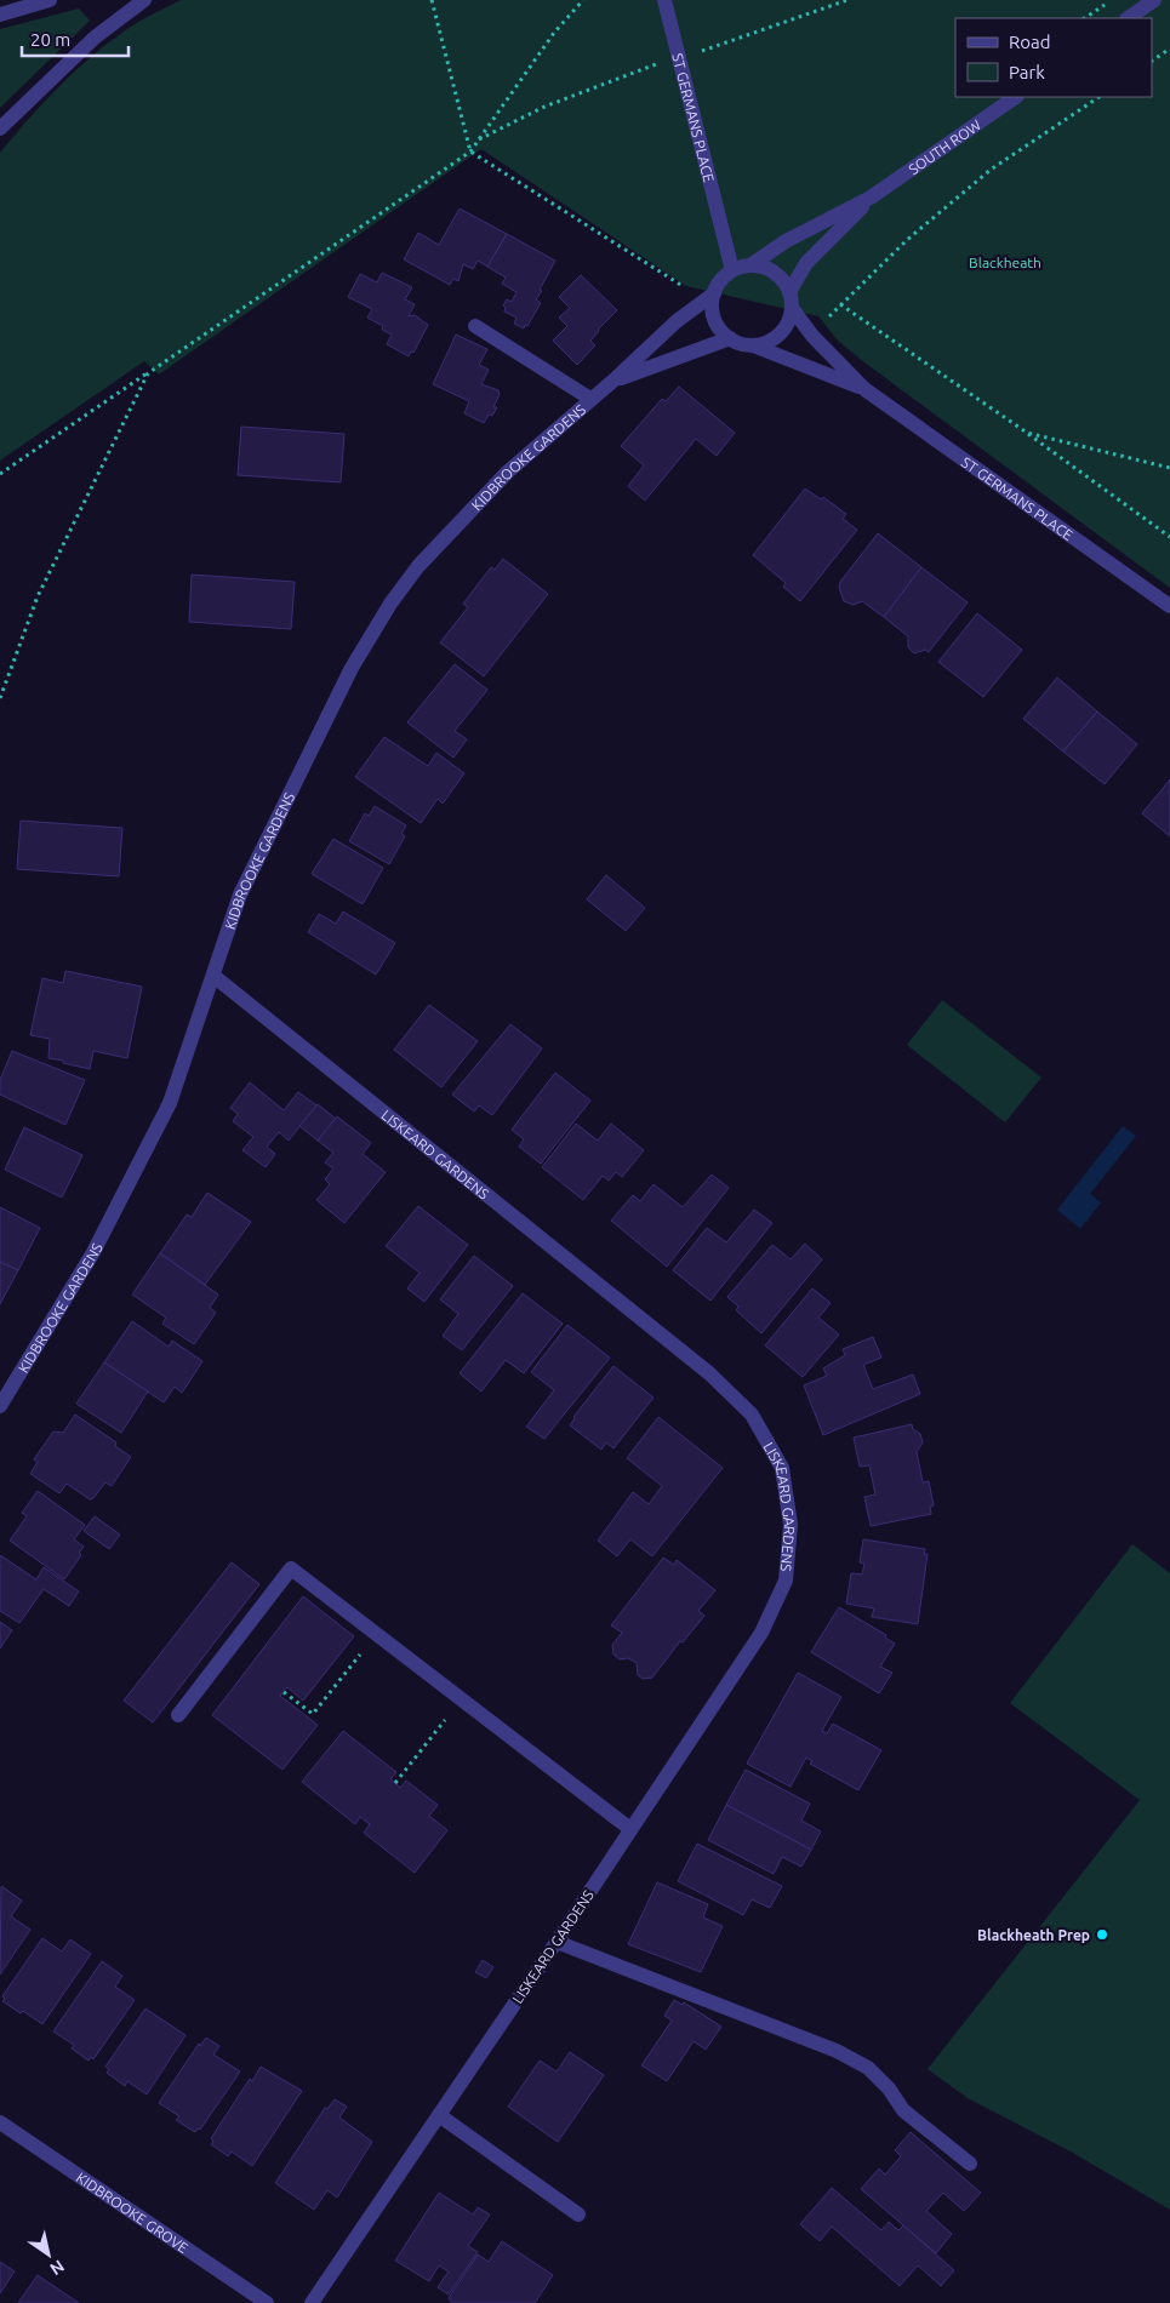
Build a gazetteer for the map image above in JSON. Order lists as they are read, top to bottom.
{
  "streets": {
    "street": [
      "ST GERMANS PLACE",
      "SOUTH ROW",
      "KIDBROOKE GARDENS",
      "LISKEARD GARDENS",
      "KIDBROOKE GROVE"
    ]
  },
  "crossings": [
    ["KIDBROOKE GARDENS", "LISKEARD GARDENS"]
  ],
  "parks": ["Blackheath"],
  "places": ["Blackheath Prep"],
  "legend": ["Road", "Park"],
  "scale_bar": "20 m",
  "north": "bottom right"
}
